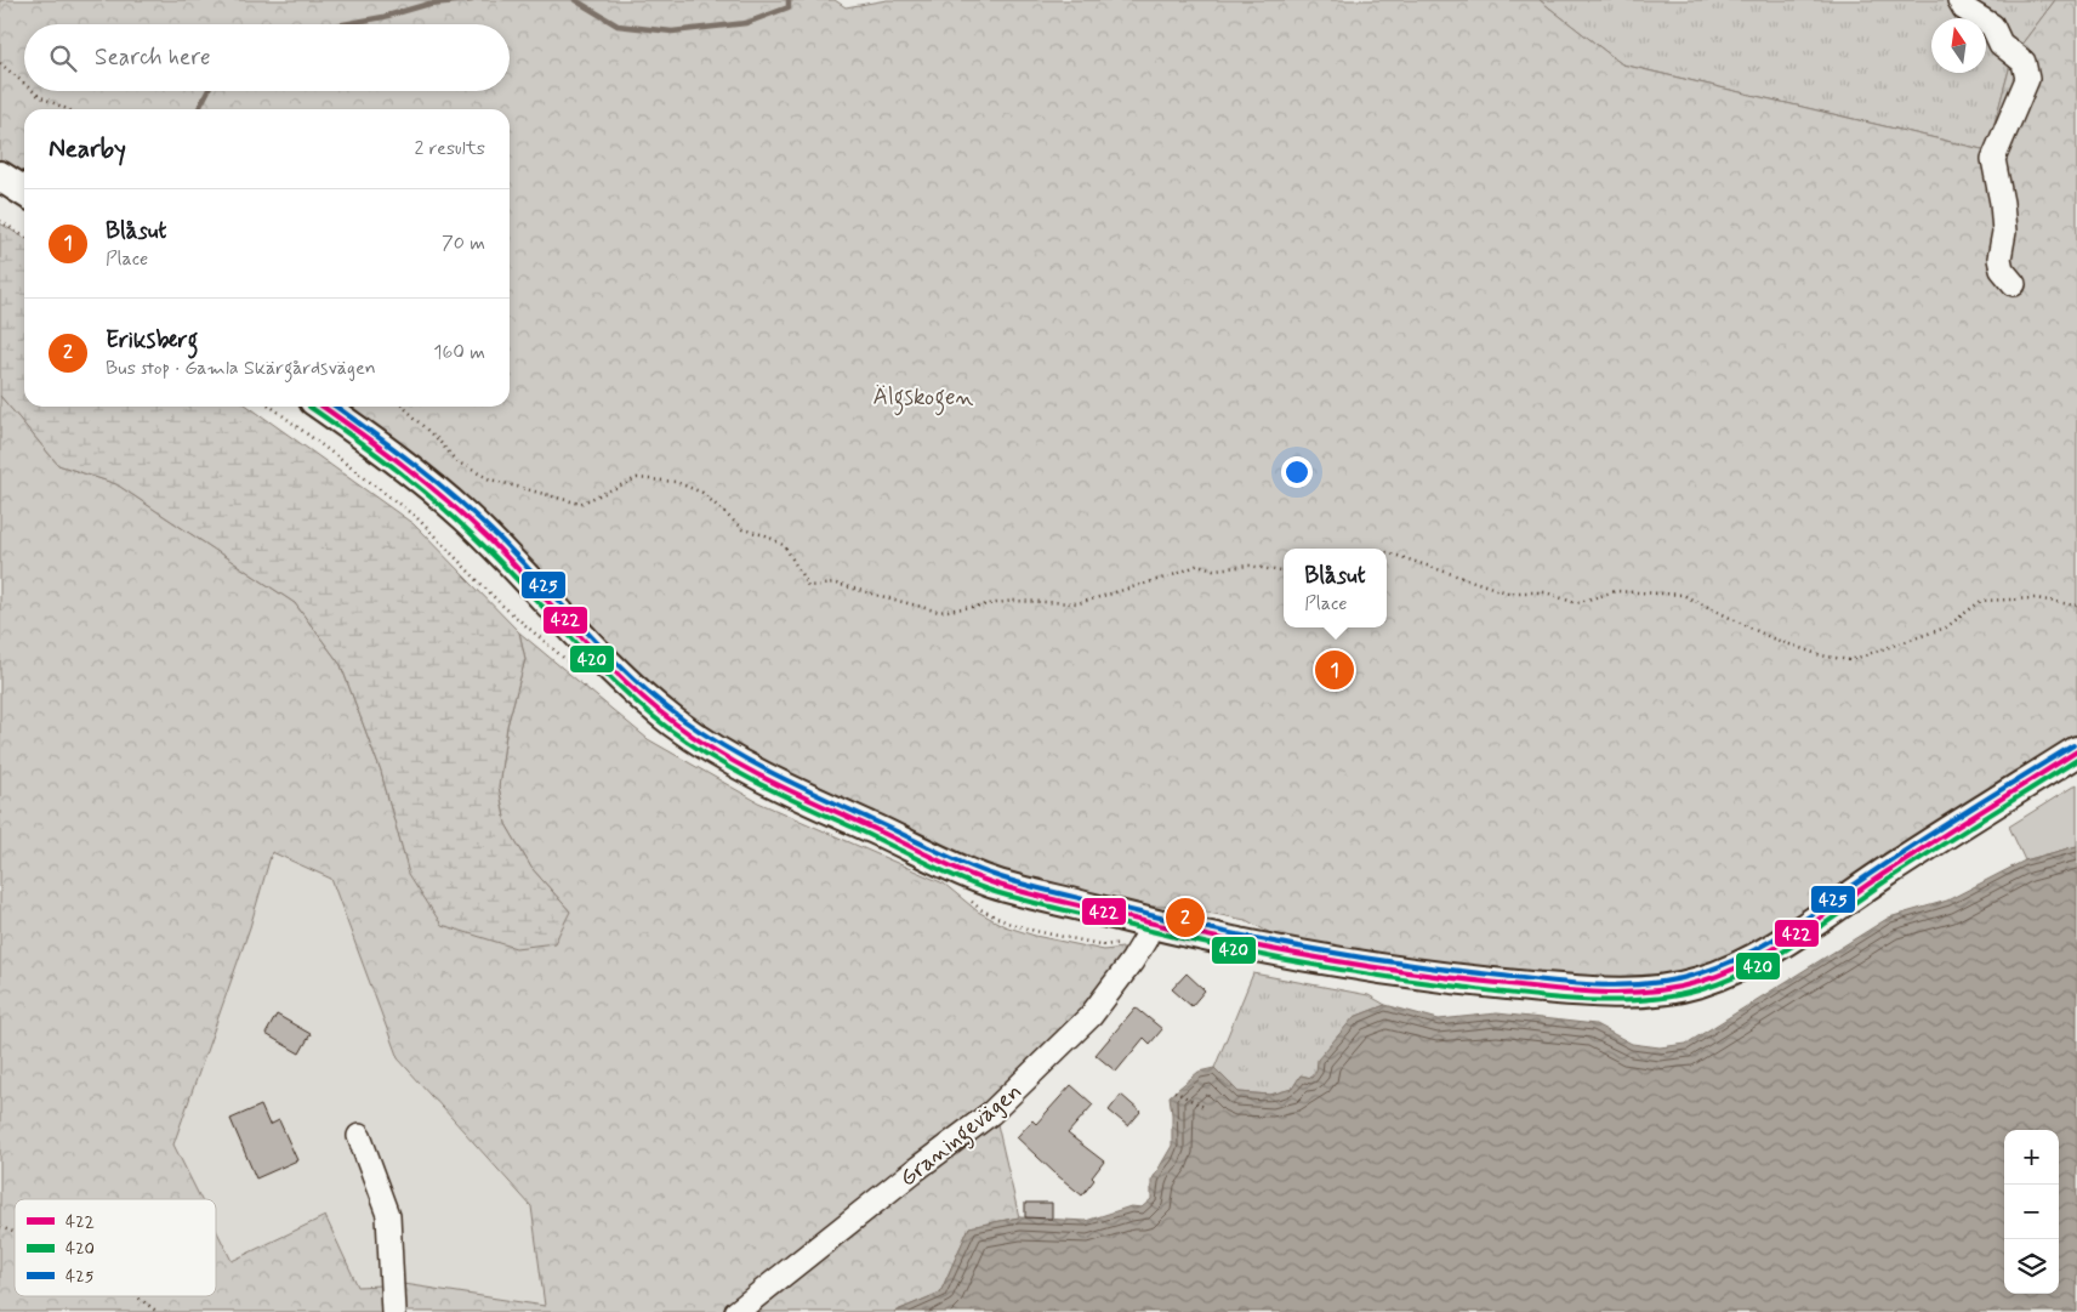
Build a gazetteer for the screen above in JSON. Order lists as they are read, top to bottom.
{
  "streets": {
    "street": ["Graningevägen"]
  },
  "parks": ["Älgskogen"],
  "lines": ["transit line 422", "transit line 420", "transit line 425"],
  "legend": ["422", "420", "425"],
  "north": "top",
  "page": {
    "search": "Search here",
    "heading": ["Nearby", "2 results"],
    "list": [
      {
        "mark": "1",
        "name": "Blåsut",
        "note": "Place",
        "value": "70 m"
      },
      {
        "mark": "2",
        "name": "Eriksberg",
        "note": "Bus stop · Gamla Skärgårdsvägen",
        "value": "160 m"
      }
    ],
    "popup": ["Blåsut", "Place"],
    "pins": ["1", "2"],
    "map_buttons": ["+", "−"]
  }
}
